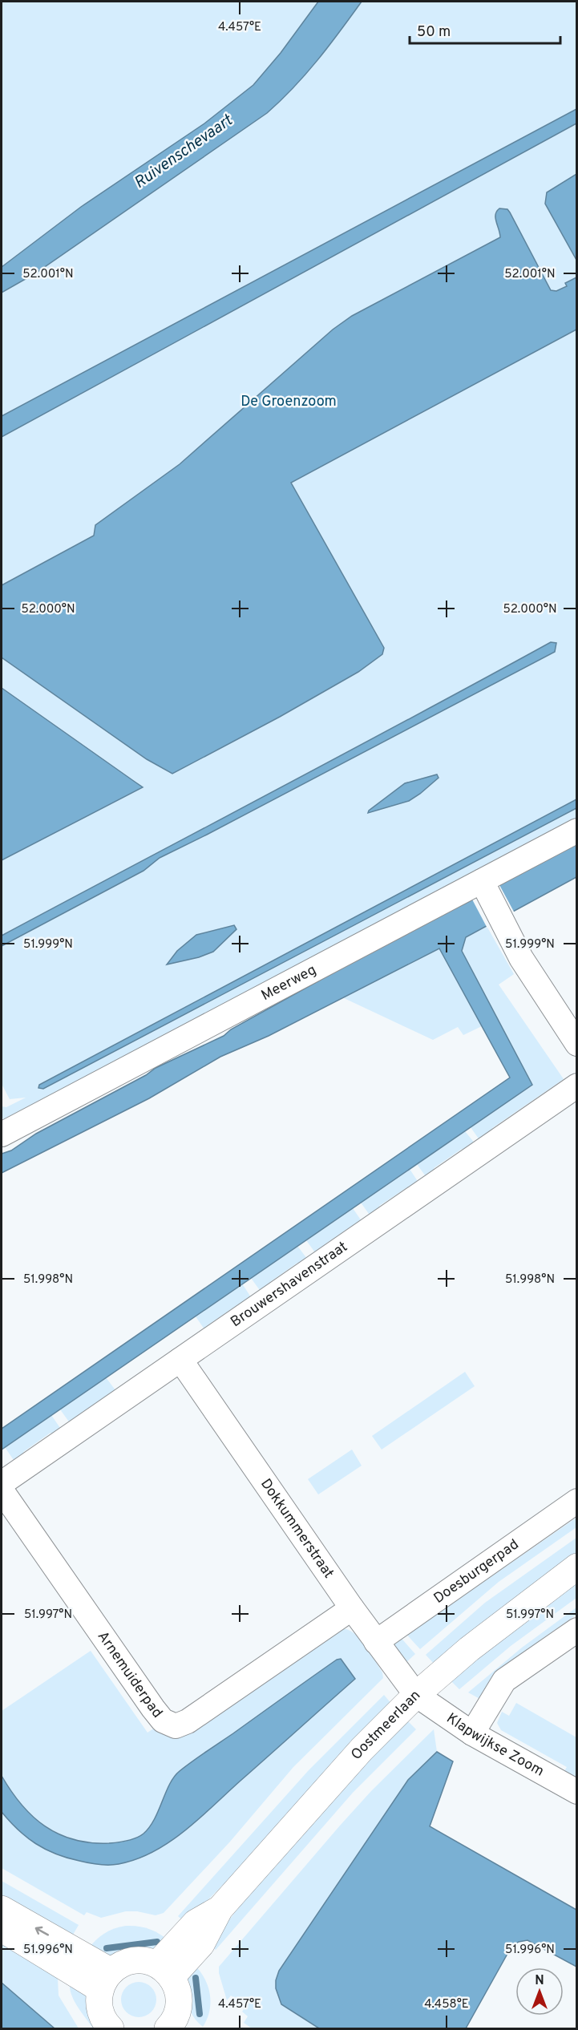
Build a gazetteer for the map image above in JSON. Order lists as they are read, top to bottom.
{
  "streets": {
    "street": [
      "Meerweg",
      "Brouwershavenstraat",
      "Dokkummerstraat",
      "Doesburgerpad",
      "Arnemuiderpad",
      "Oostmeerlaan",
      "Klapwijkse Zoom"
    ]
  },
  "crossings": [
    ["Brouwershavenstraat", "Dokkummerstraat"],
    ["Dokkummerstraat", "Doesburgerpad"],
    ["Dokkummerstraat", "Arnemuiderpad"],
    ["Dokkummerstraat", "Oostmeerlaan"],
    ["Dokkummerstraat", "Klapwijkse Zoom"],
    ["Oostmeerlaan", "Klapwijkse Zoom"]
  ],
  "water": ["Ruivenschevaart"],
  "parks": ["De Groenzoom"],
  "scale_bar": "50 m",
  "north": "top",
  "coordinates": [
    "4.457°E",
    "52.001°N",
    "52.000°N",
    "51.999°N",
    "51.998°N",
    "51.997°N",
    "51.996°N",
    "4.458°E"
  ]
}
